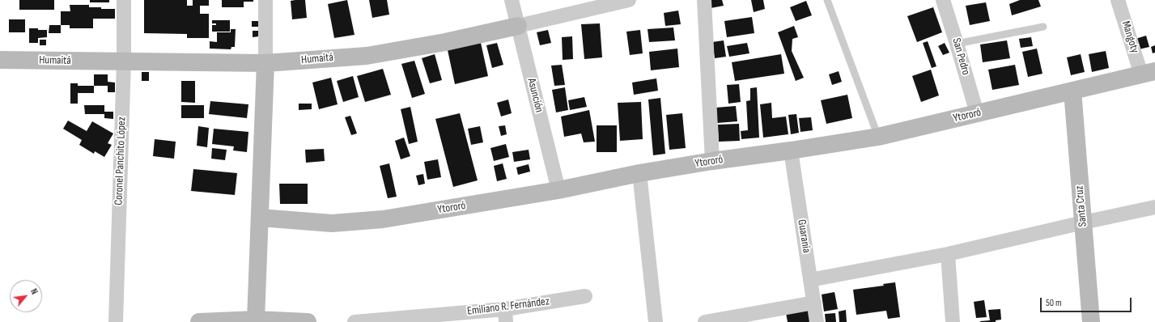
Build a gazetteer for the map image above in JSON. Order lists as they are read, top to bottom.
{
  "streets": {
    "street": [
      "Mangoty",
      "San Pedro",
      "Humaitá",
      "Asunción",
      "Ytororó",
      "Coronel Panchito López",
      "Santa Cruz",
      "Guarania",
      "Emiliano R. Fernández"
    ]
  },
  "crossings": [
    ["Mangoty", "Ytororó"],
    ["San Pedro", "Ytororó"],
    ["Humaitá", "Asunción"],
    ["Humaitá", "Coronel Panchito López"],
    ["Asunción", "Ytororó"],
    ["Ytororó", "Santa Cruz"],
    ["Ytororó", "Guarania"]
  ],
  "scale_bar": "50 m",
  "north": "top right"
}
